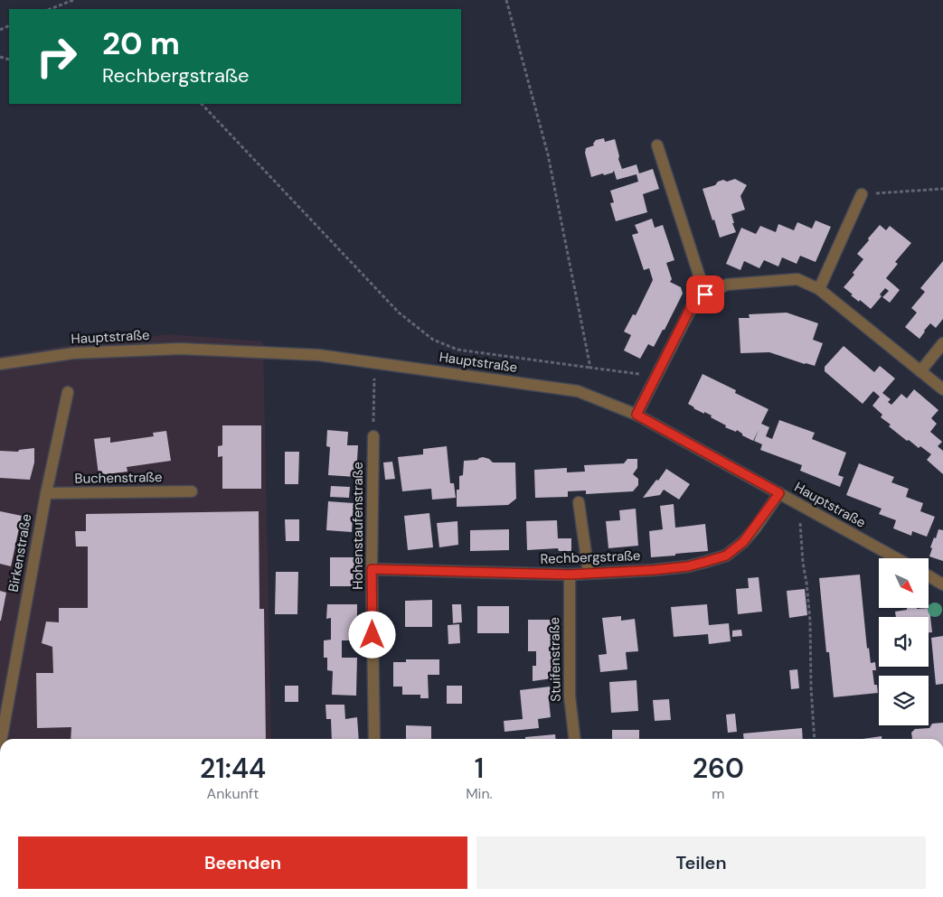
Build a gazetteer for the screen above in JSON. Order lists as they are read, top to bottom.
{
  "streets": {
    "street": [
      "Hauptstraße",
      "Buchenstraße",
      "Hohenstaufenstraße",
      "Birkenstraße",
      "Rechbergstraße",
      "Stuifenstraße"
    ]
  },
  "crossings": [
    ["Hauptstraße", "Rechbergstraße"],
    ["Buchenstraße", "Birkenstraße"],
    ["Hohenstaufenstraße", "Rechbergstraße"],
    ["Rechbergstraße", "Stuifenstraße"]
  ],
  "north": "bottom right",
  "page": {
    "turn": ["20 m", "Rechbergstraße"],
    "eta": [
      "21:44",
      "Ankunft",
      "1",
      "Min.",
      "260",
      "m"
    ],
    "buttons": ["Beenden", "Teilen"]
  }
}
